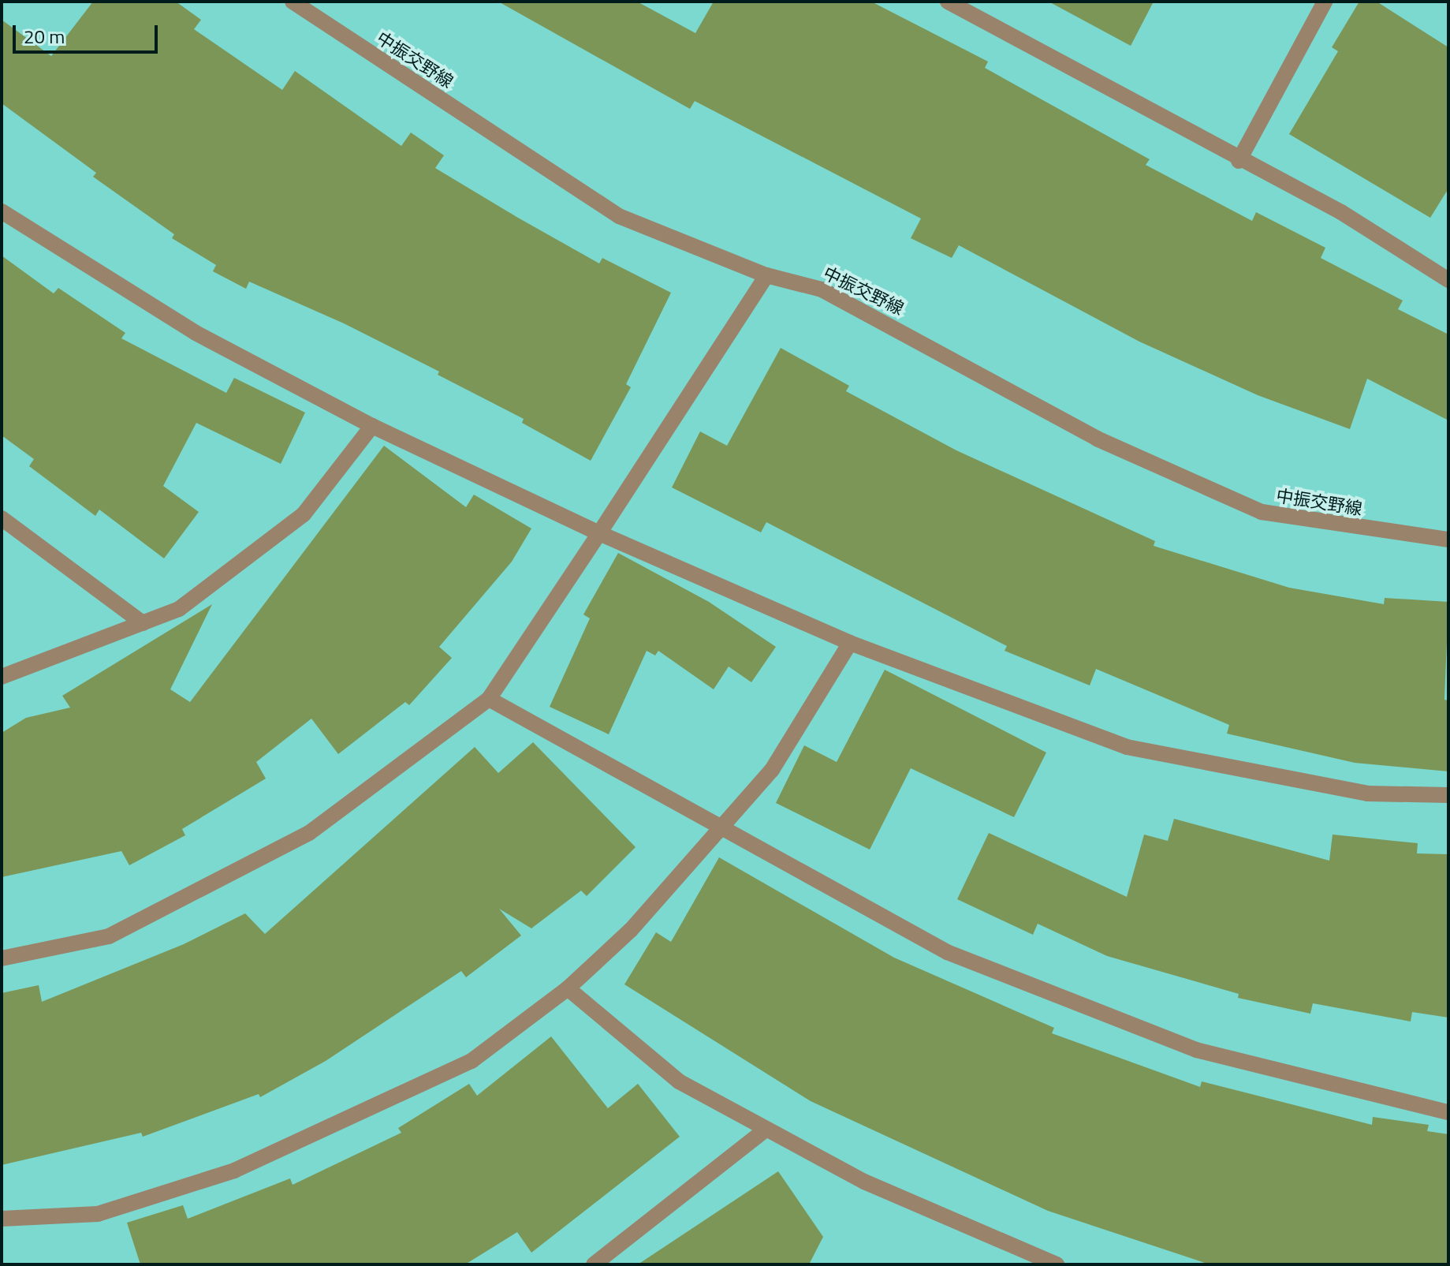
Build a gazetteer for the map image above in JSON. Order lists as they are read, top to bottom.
{
  "streets": {
    "street": ["中振交野線"]
  },
  "scale_bar": "20 m"
}
